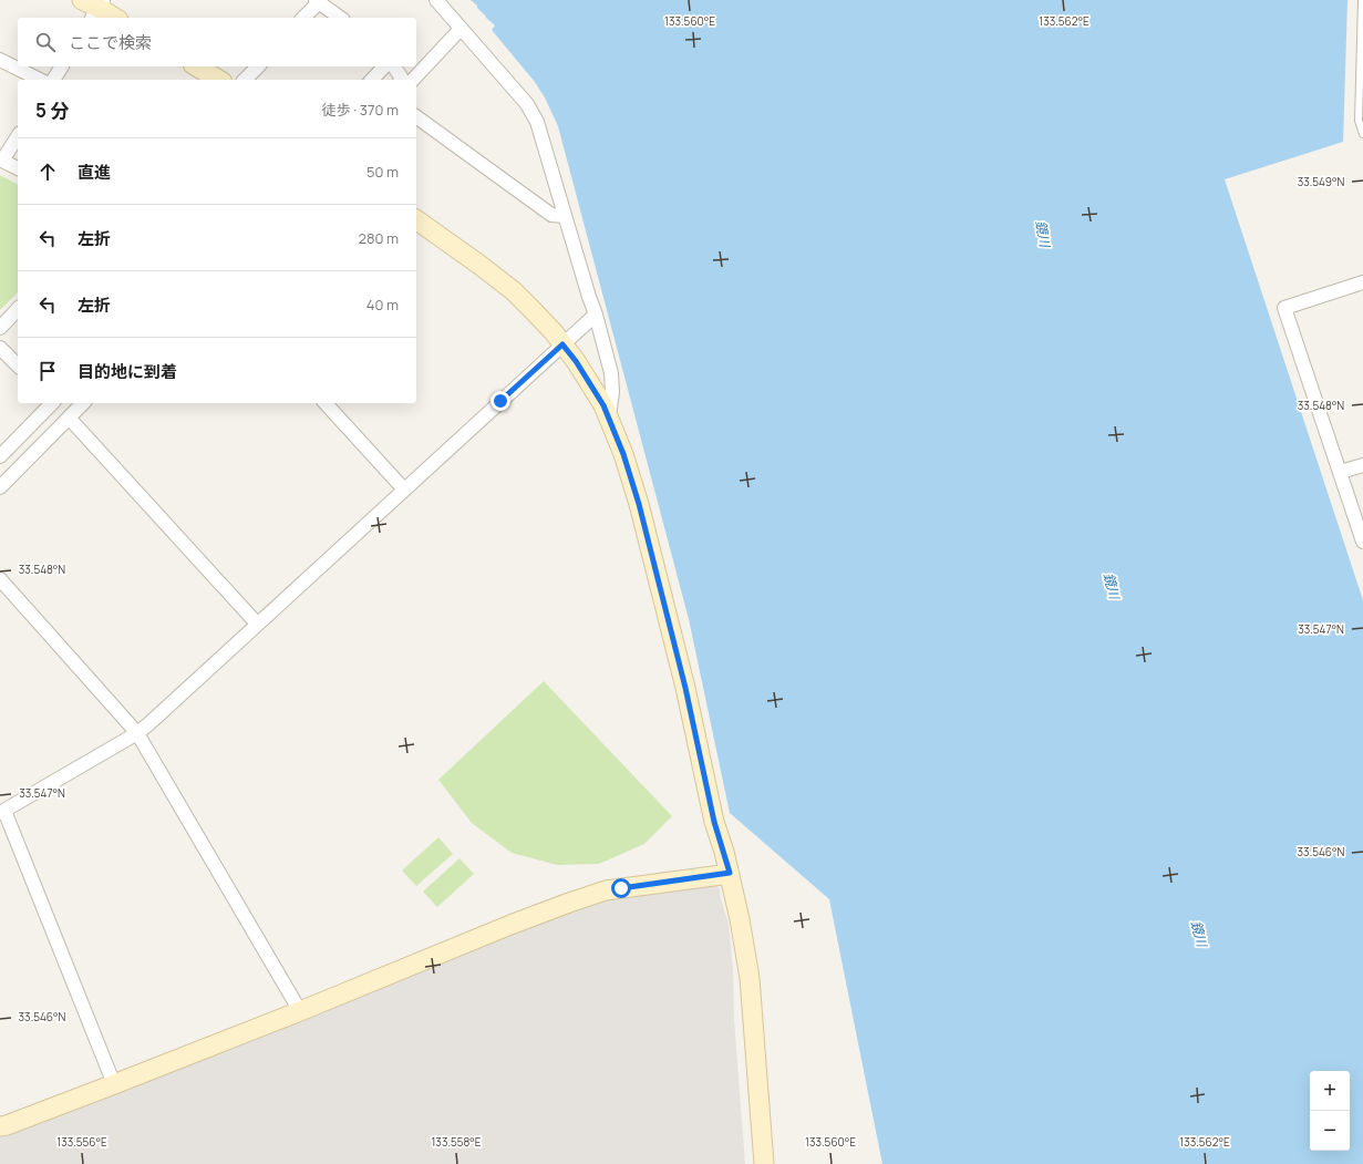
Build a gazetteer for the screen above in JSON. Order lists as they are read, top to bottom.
{
  "water": ["鏡川"],
  "page": {
    "search": "ここで検索",
    "heading": ["5 分", "徒歩 · 370 m"],
    "list": [
      ["直進", "50 m"],
      ["左折", "280 m"],
      ["左折", "40 m"],
      "目的地に到着"
    ],
    "map_buttons": ["+", "−"]
  },
  "coordinates": [
    "133.560°E",
    "133.562°E",
    "33.549°N",
    "33.548°N",
    "33.547°N",
    "33.546°N",
    "133.556°E",
    "133.558°E"
  ]
}
